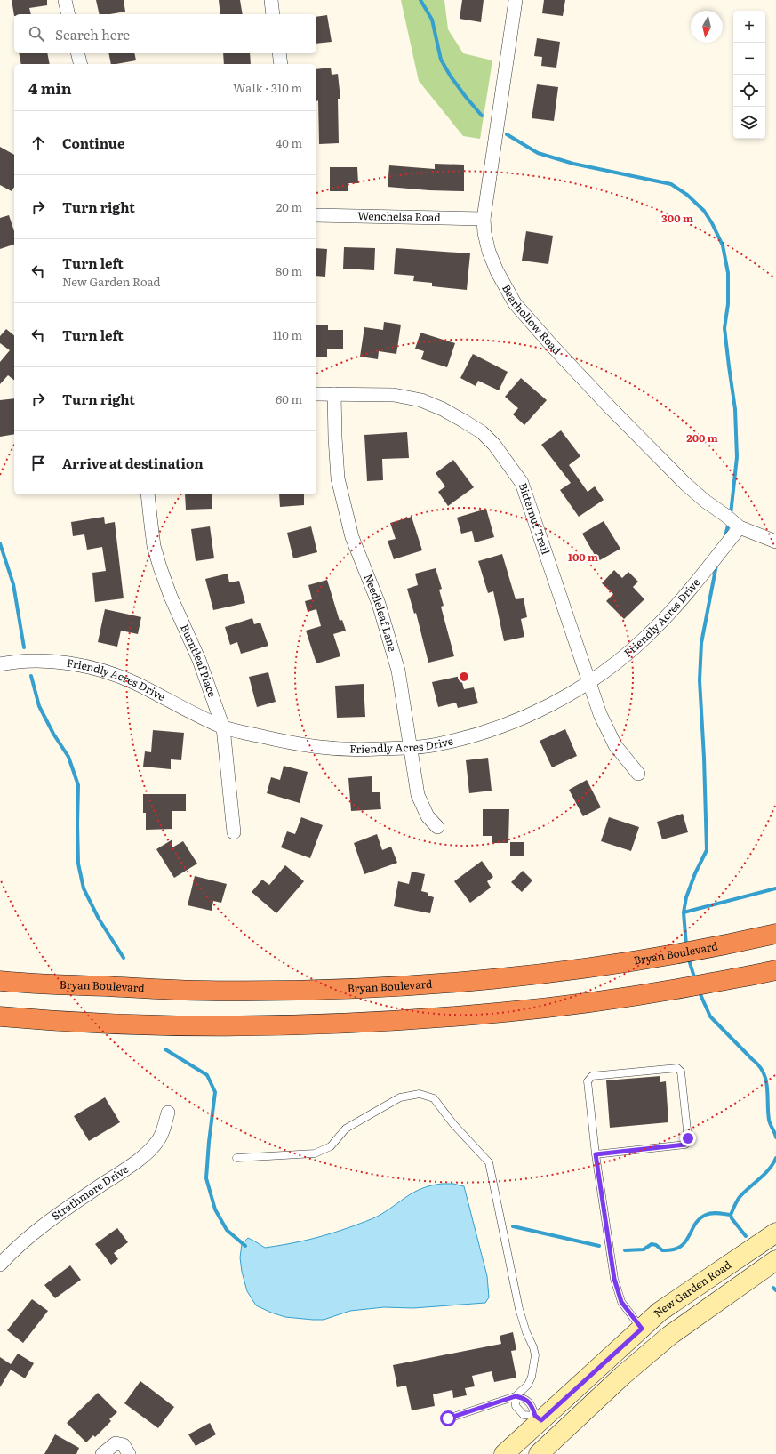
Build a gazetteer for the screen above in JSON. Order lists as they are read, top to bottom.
{
  "streets": {
    "highway": ["Bryan Boulevard"],
    "main road": ["New Garden Road"],
    "street": [
      "Wenchelsa Road",
      "Bearhollow Road",
      "Bitternut Trail",
      "Needleleaf Lane",
      "Friendly Acres Drive",
      "Burntleaf Place",
      "Strathmore Drive"
    ]
  },
  "crossings": [
    ["Wenchelsa Road", "Bearhollow Road"],
    ["Bearhollow Road", "Friendly Acres Drive"],
    ["Bitternut Trail", "Needleleaf Lane"],
    ["Bitternut Trail", "Friendly Acres Drive"],
    ["Needleleaf Lane", "Friendly Acres Drive"],
    ["Friendly Acres Drive", "Burntleaf Place"]
  ],
  "north": "bottom",
  "page": {
    "map_buttons": ["+", "−"],
    "search": "Search here",
    "heading": ["4 min", "Walk · 310 m"],
    "list": [
      ["Continue", "40 m"],
      ["Turn right", "20 m"],
      ["Turn left", "New Garden Road", "80 m"],
      ["Turn left", "110 m"],
      ["Turn right", "60 m"],
      "Arrive at destination"
    ]
  },
  "rings": ["300 m", "200 m", "100 m"]
}
